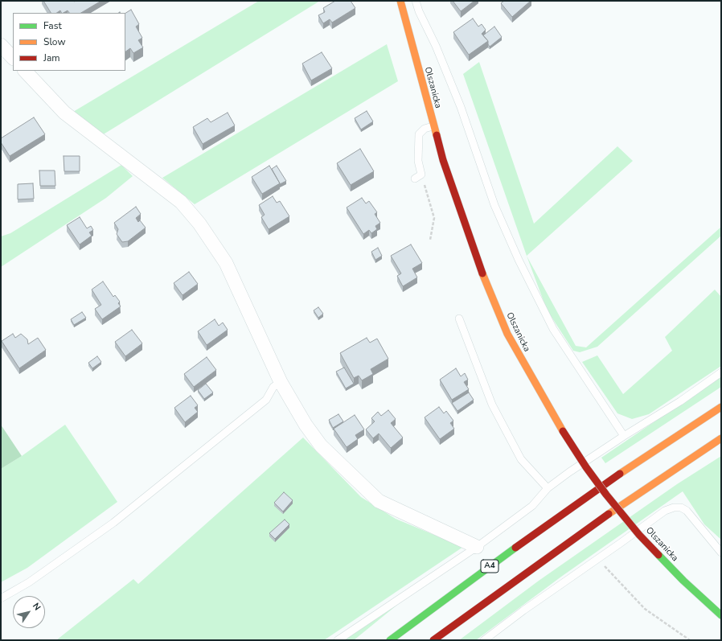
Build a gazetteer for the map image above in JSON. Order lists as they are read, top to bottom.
{
  "streets": {
    "main road": ["Olszanicka", "A4"]
  },
  "legend": ["Fast", "Slow", "Jam"],
  "north": "top right"
}
